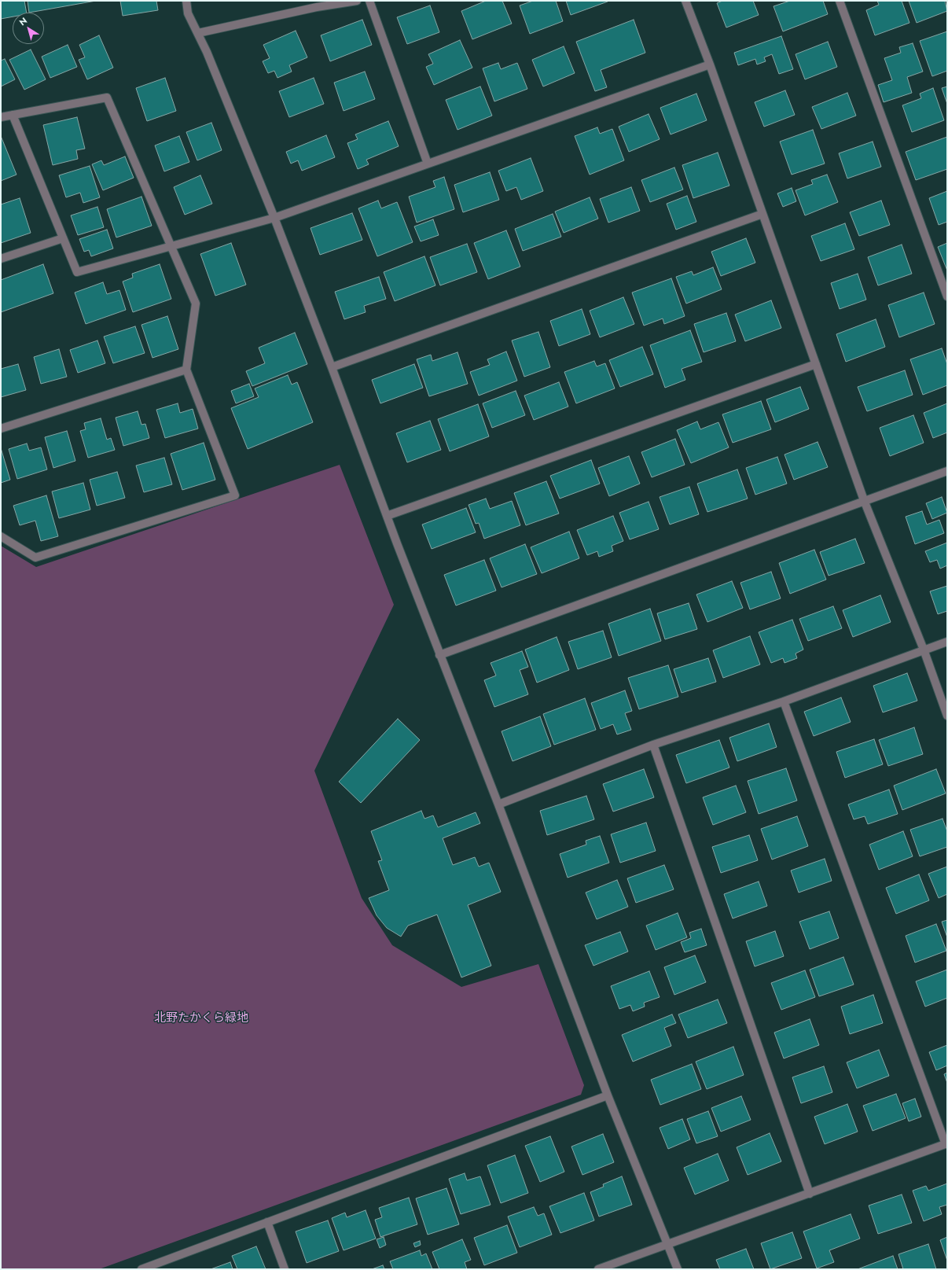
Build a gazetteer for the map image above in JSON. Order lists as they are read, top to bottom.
{
  "parks": ["北野たかくら緑地"],
  "north": "top left"
}
